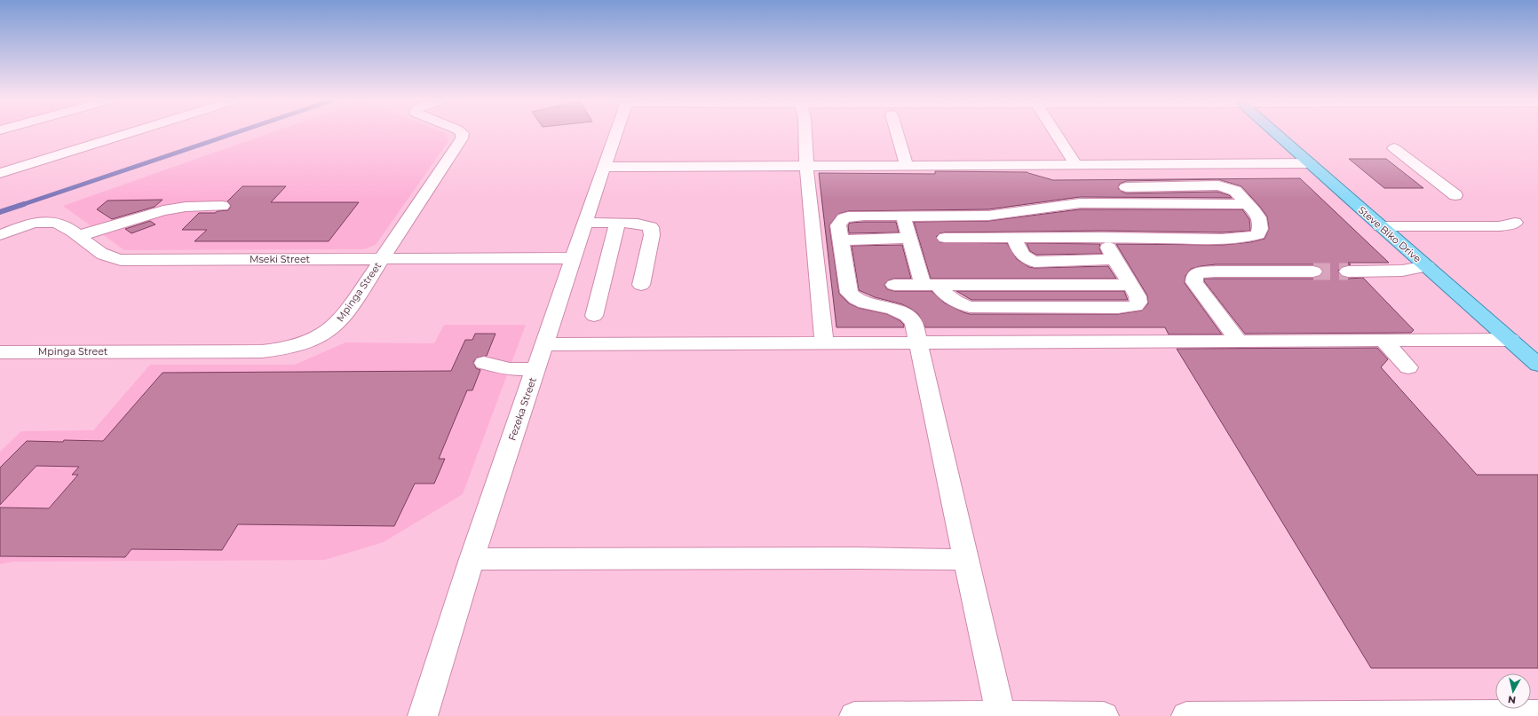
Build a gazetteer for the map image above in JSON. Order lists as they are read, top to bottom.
{
  "streets": {
    "main road": ["Steve Biko Drive"],
    "street": ["Mseki Street", "Mpinga Street", "Fezeka Street"]
  },
  "crossings": [
    ["Mseki Street", "Mpinga Street"],
    ["Mseki Street", "Fezeka Street"]
  ],
  "north": "bottom"
}
